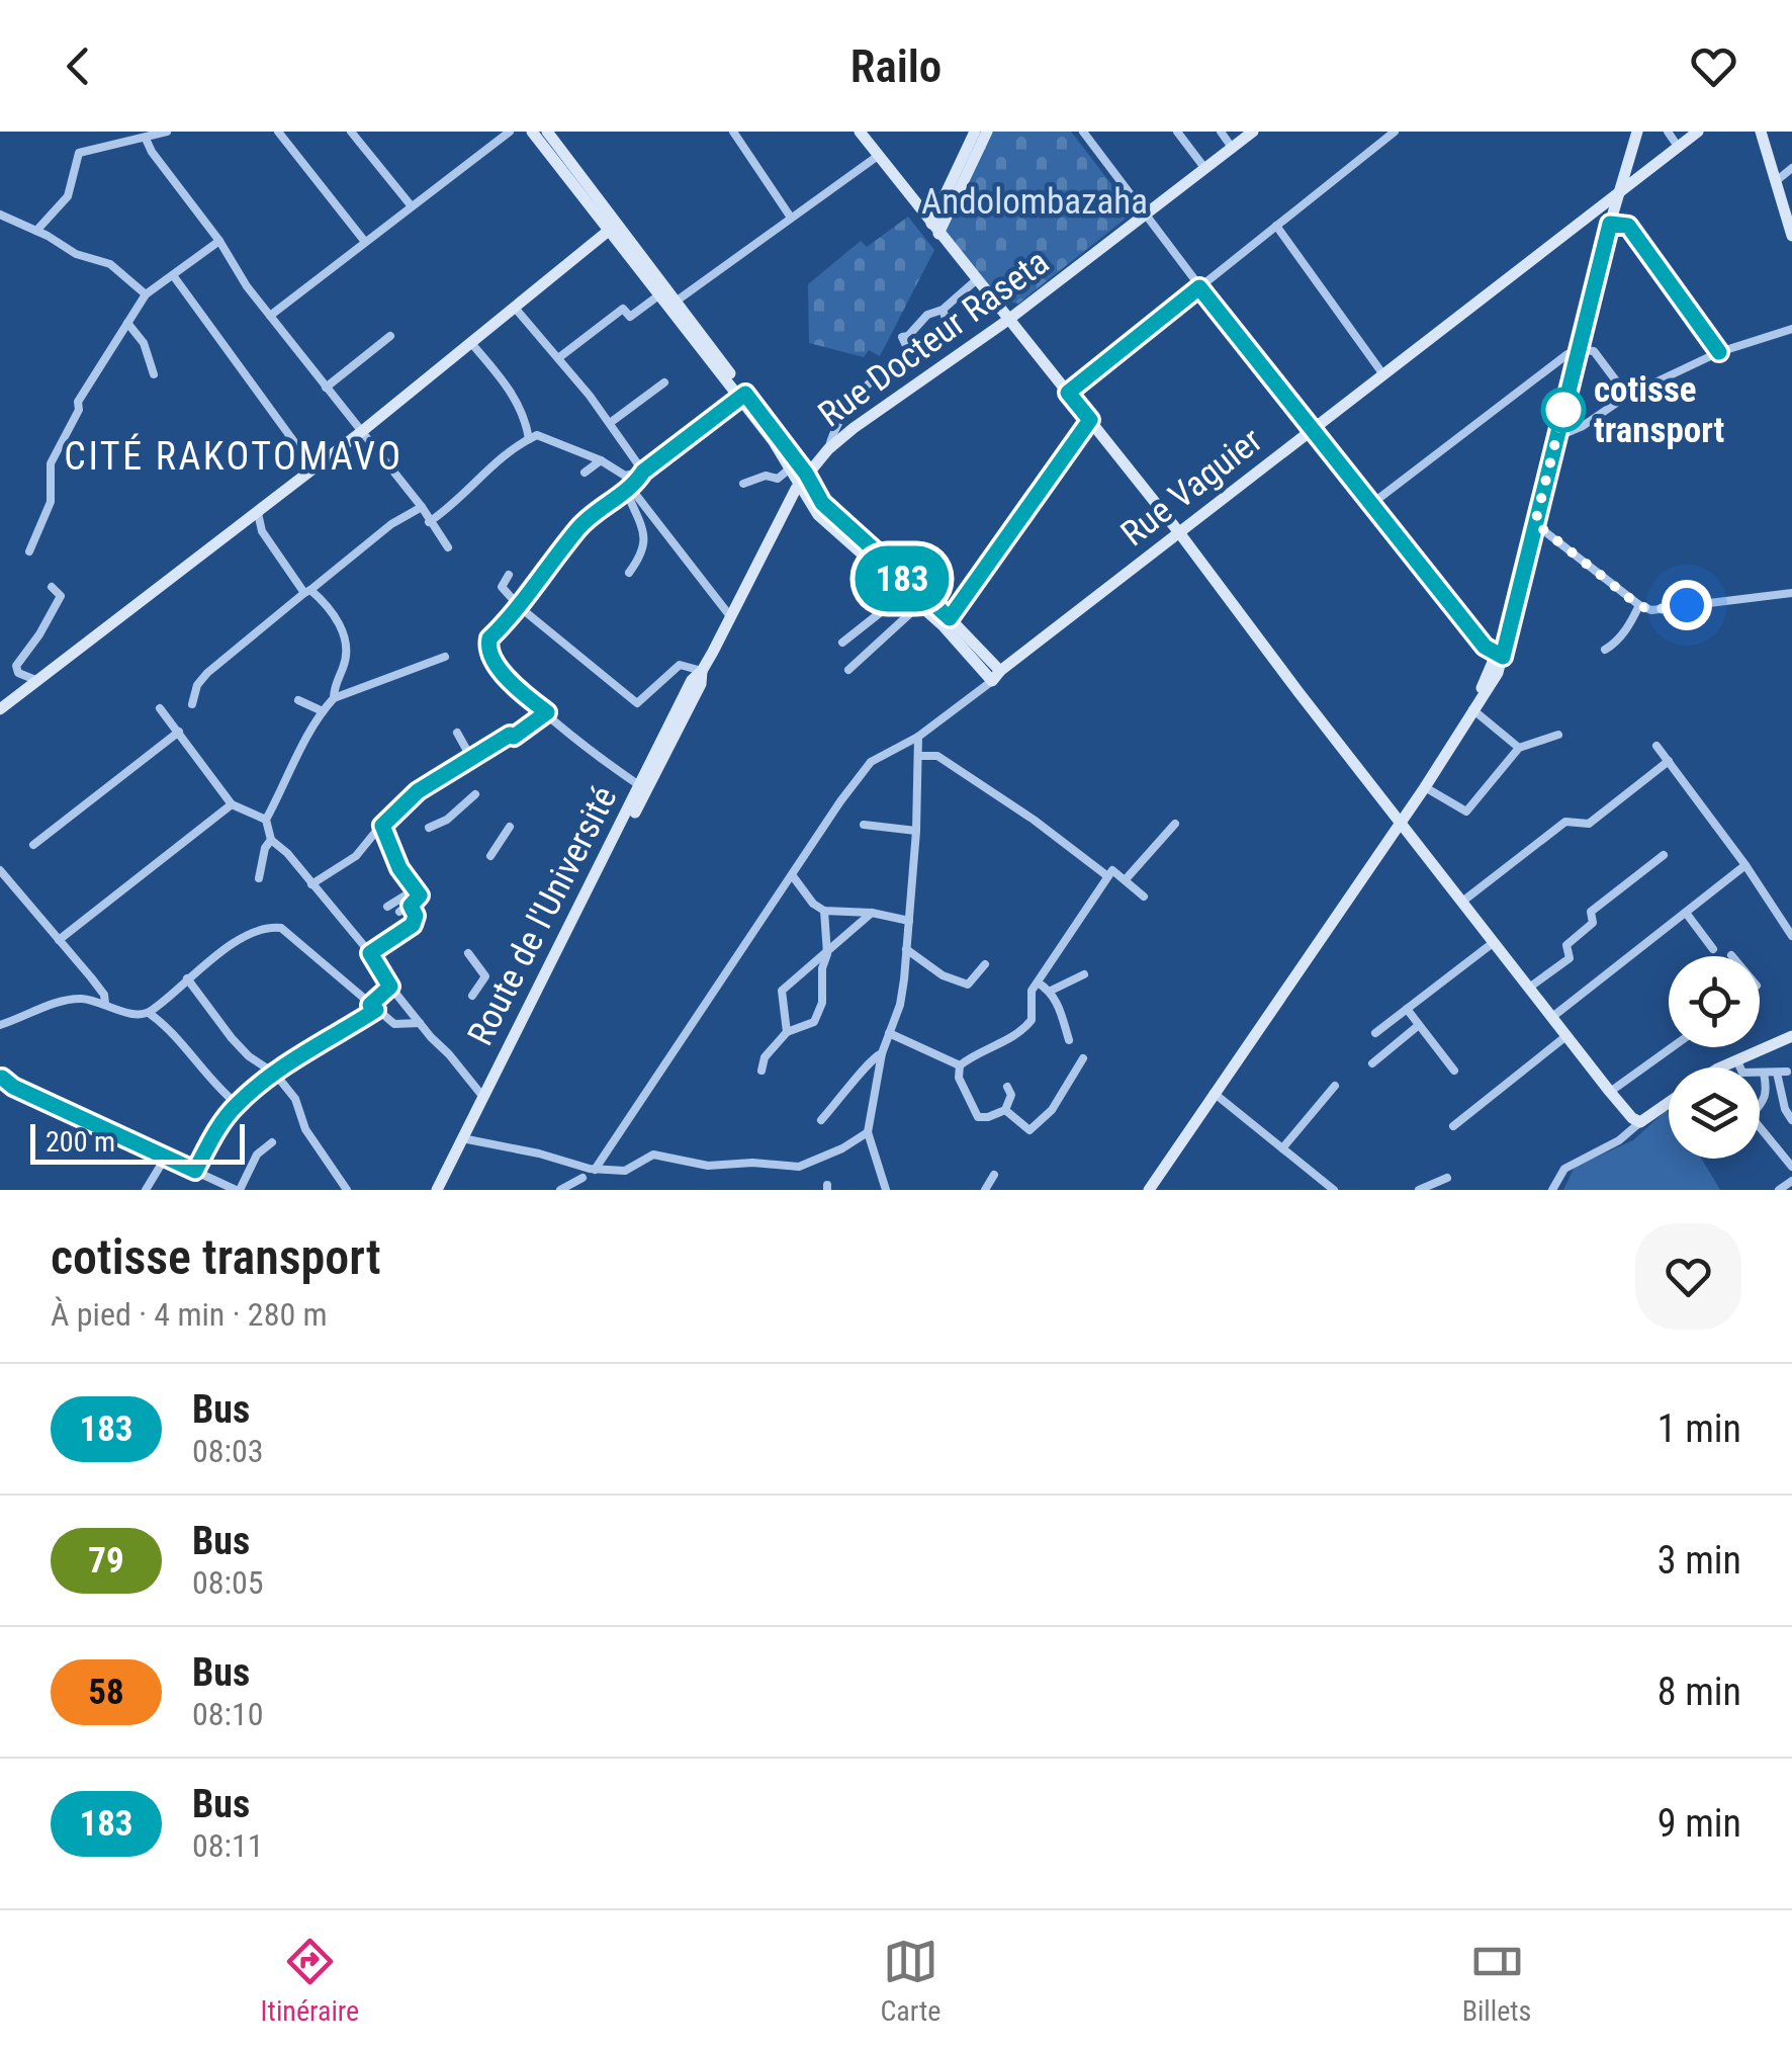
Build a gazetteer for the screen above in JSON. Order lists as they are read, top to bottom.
{
  "streets": {
    "street": ["Rue Docteur Raseta", "Rue Vaguier", "Route de l'Université"]
  },
  "crossings": [
    ["Rue Docteur Raseta", "Route de l'Université"]
  ],
  "districts": ["CITÉ RAKOTOMAVO"],
  "parks": ["Andolombazaha"],
  "places": ["cotisse transport"],
  "lines": ["bus line 183"],
  "scale_bar": "200 m",
  "page": {
    "header": "Railo",
    "on_map": "183",
    "scale": "200 m",
    "heading": ["cotisse transport", "À pied · 4 min · 280 m"],
    "list": [
      {
        "mark": "183",
        "name": "Bus",
        "note": "08:03",
        "value": "1 min"
      },
      {
        "mark": "79",
        "name": "Bus",
        "note": "08:05",
        "value": "3 min"
      },
      {
        "mark": "58",
        "name": "Bus",
        "note": "08:10",
        "value": "8 min"
      },
      {
        "mark": "183",
        "name": "Bus",
        "note": "08:11",
        "value": "9 min"
      }
    ],
    "tabs": ["Itinéraire", "Carte", "Billets"]
  }
}
